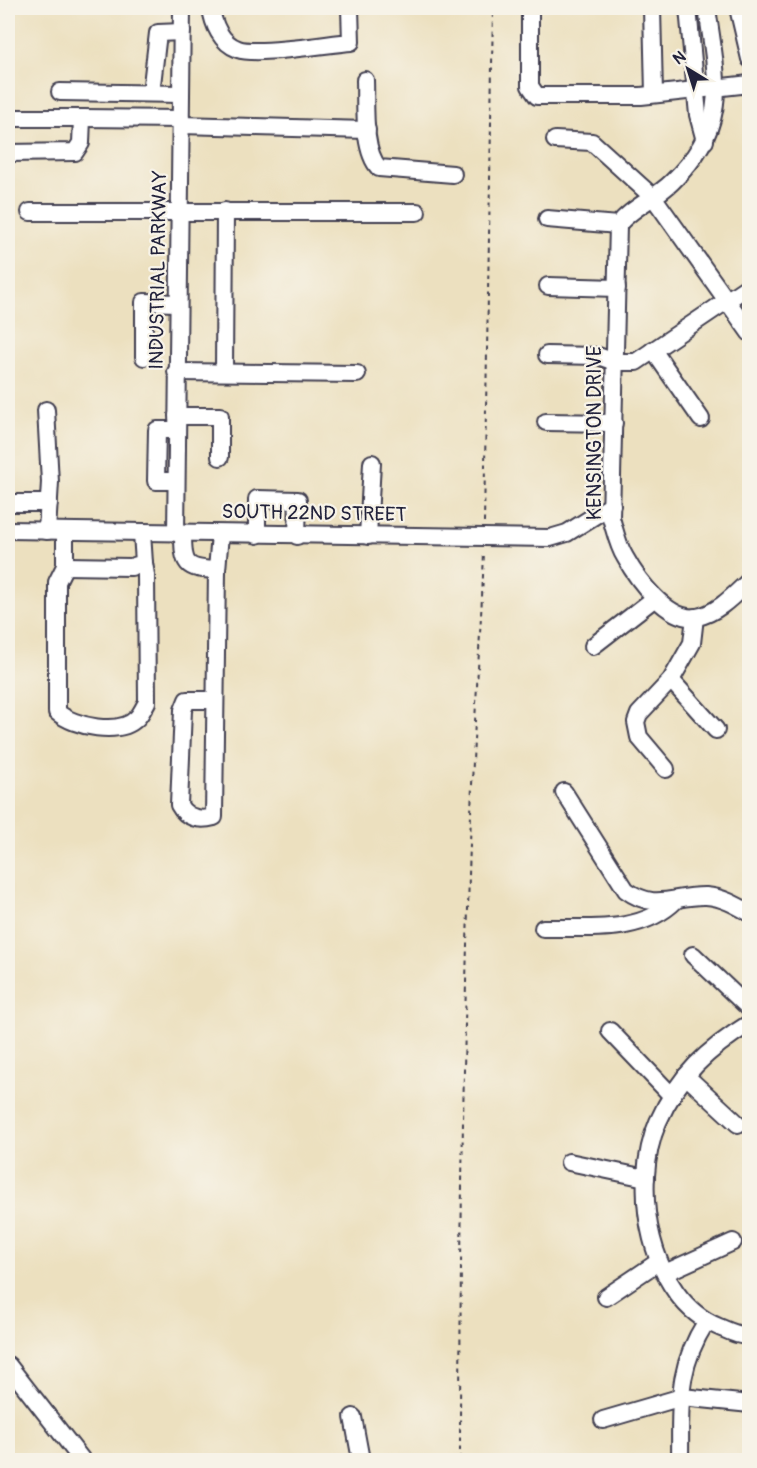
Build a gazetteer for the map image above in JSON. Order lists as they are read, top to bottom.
{
  "streets": {
    "street": ["INDUSTRIAL PARKWAY", "KENSINGTON DRIVE", "SOUTH 22ND STREET"]
  },
  "crossings": [
    ["INDUSTRIAL PARKWAY", "SOUTH 22ND STREET"],
    ["KENSINGTON DRIVE", "SOUTH 22ND STREET"]
  ],
  "north": "top left"
}
